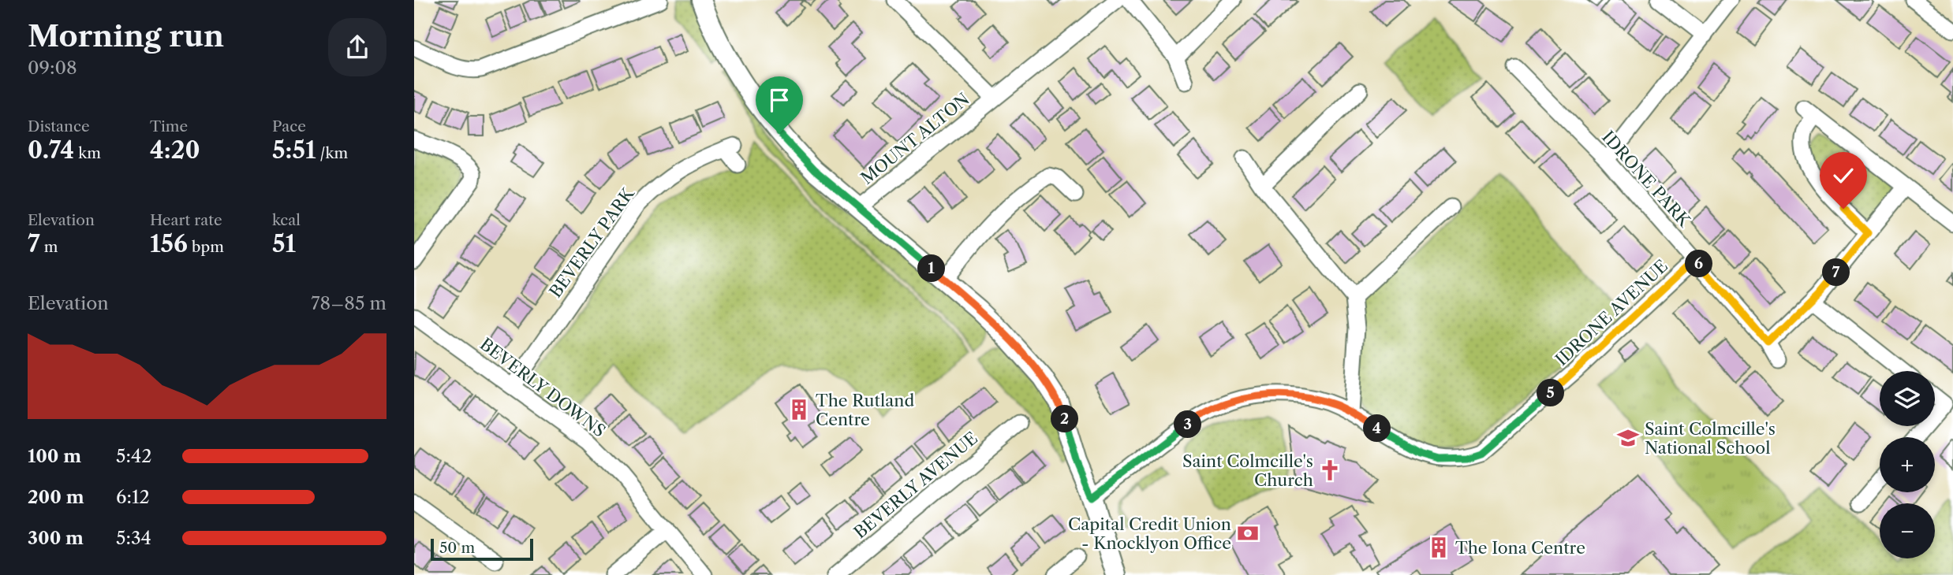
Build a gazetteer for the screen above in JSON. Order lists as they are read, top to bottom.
{
  "streets": {
    "street": [
      "MOUNT ALTON",
      "IDRONE PARK",
      "BEVERLY PARK",
      "IDRONE AVENUE",
      "BEVERLY DOWNS",
      "BEVERLY AVENUE"
    ]
  },
  "crossings": [
    ["IDRONE PARK", "IDRONE AVENUE"],
    ["BEVERLY PARK", "BEVERLY DOWNS"]
  ],
  "places": {
    "building": ["The Rutland Centre", "The Iona Centre"],
    "school or university": ["Saint Colmcille's National School"],
    "church": ["Saint Colmcille's Church"],
    "bank": ["Capital Credit Union - Knocklyon Office"]
  },
  "scale_bar": "50 m",
  "page": {
    "heading": ["Morning run", "09:08"],
    "stats": [
      ["Distance", "0.74 km"],
      ["Time", "4:20"],
      ["Pace", "5:51 /km"],
      ["Elevation", "7 m"],
      ["Heart rate", "156 bpm"],
      ["kcal", "51"]
    ],
    "pins": [
      "6",
      "1",
      "7",
      "5",
      "2",
      "3",
      "4"
    ],
    "chart": ["Elevation", "78–85 m"],
    "map_buttons": ["+", "−"],
    "list": [
      {
        "name": "100 m",
        "note": "5:42"
      },
      {
        "name": "200 m",
        "note": "6:12"
      },
      {
        "name": "300 m",
        "note": "5:34"
      }
    ],
    "scale": "50 m"
  }
}
